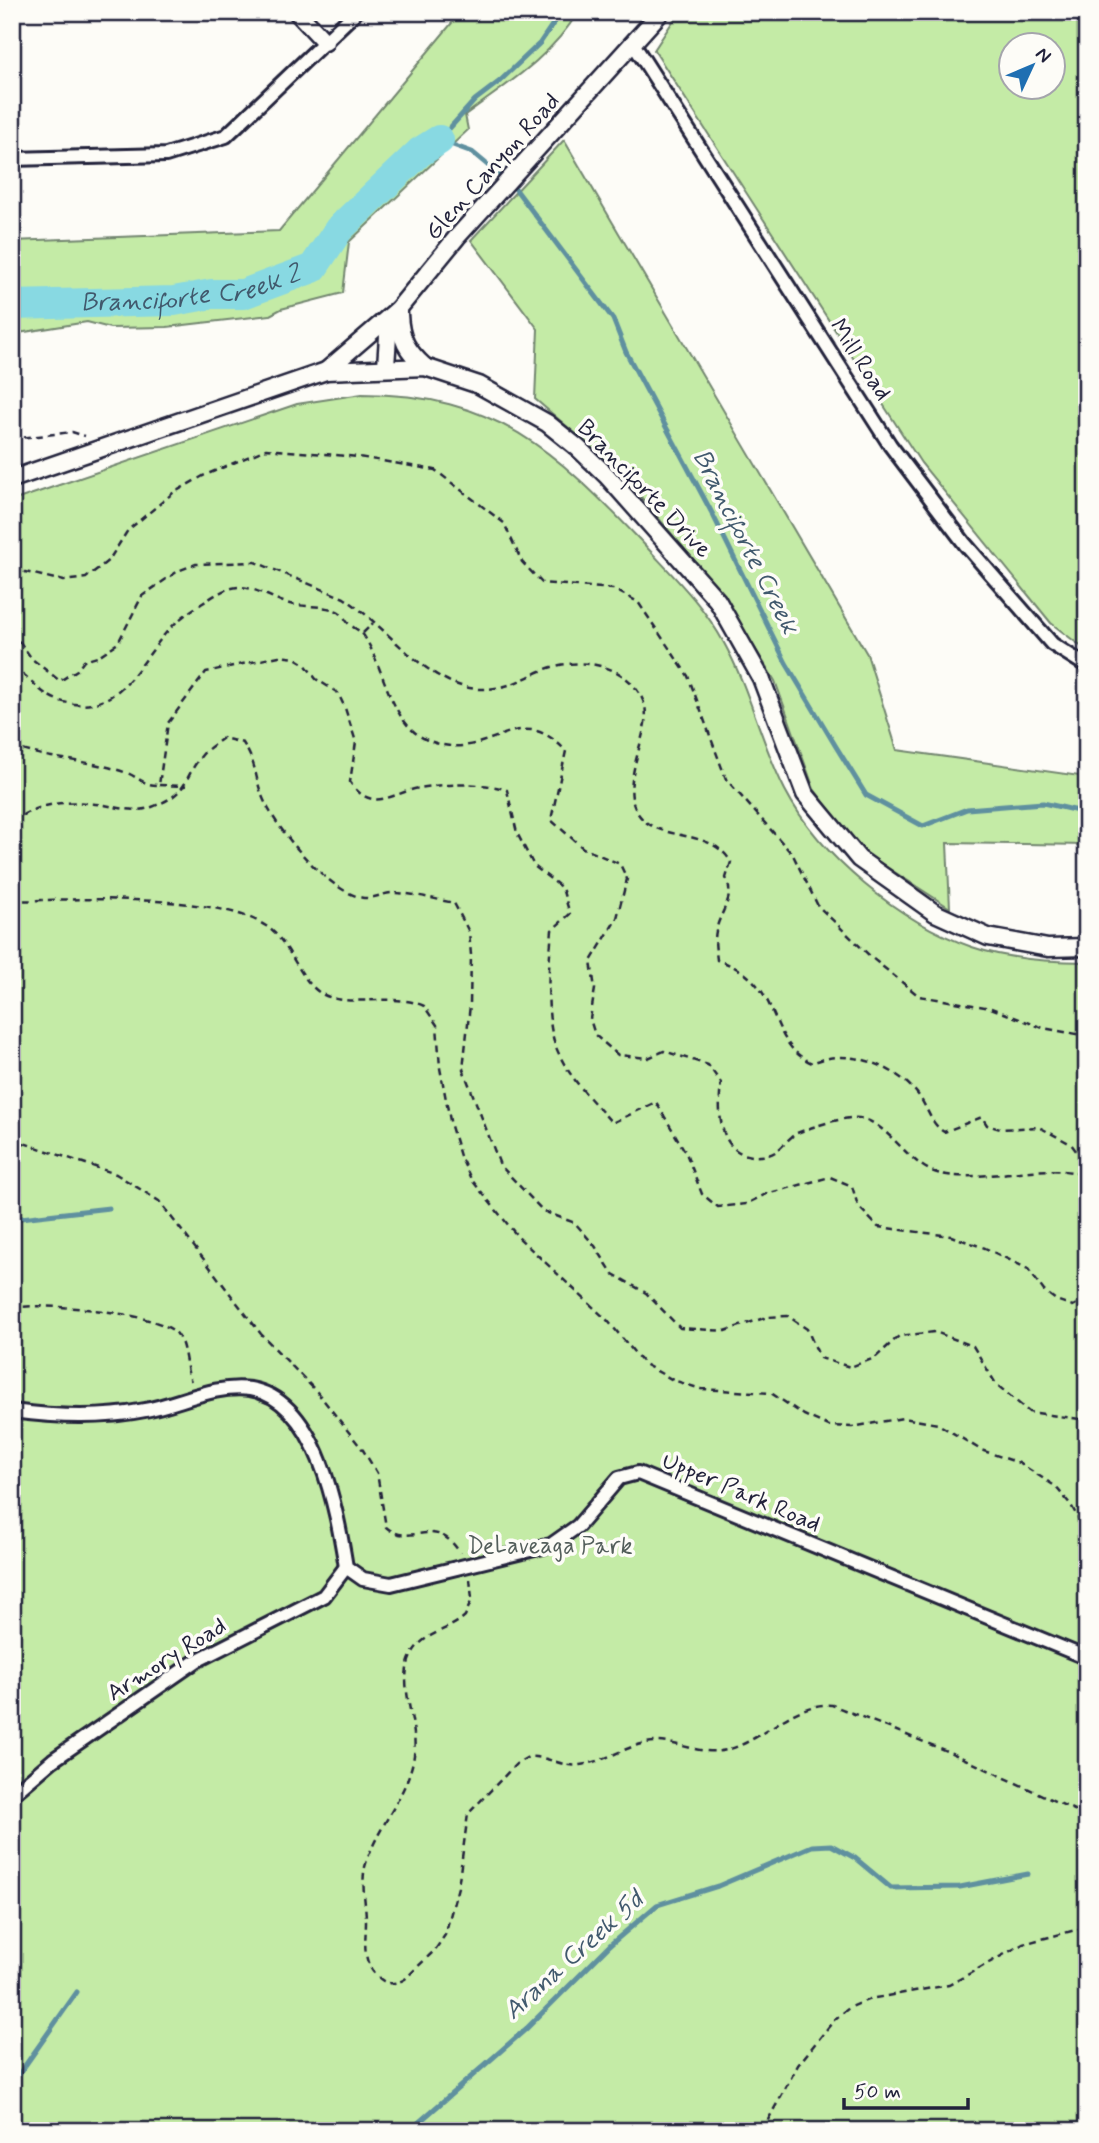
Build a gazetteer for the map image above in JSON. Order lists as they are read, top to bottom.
{
  "streets": {
    "street": [
      "Glen Canyon Road",
      "Mill Road",
      "Branciforte Drive",
      "Upper Park Road",
      "Armory Road"
    ]
  },
  "crossings": [
    ["Glen Canyon Road", "Mill Road"],
    ["Glen Canyon Road", "Branciforte Drive"],
    ["Upper Park Road", "Armory Road"]
  ],
  "water": ["Branciforte Creek 2", "Branciforte Creek", "Arana Creek 5d"],
  "parks": ["DeLaveaga Park"],
  "scale_bar": "50 m",
  "north": "top right"
}
